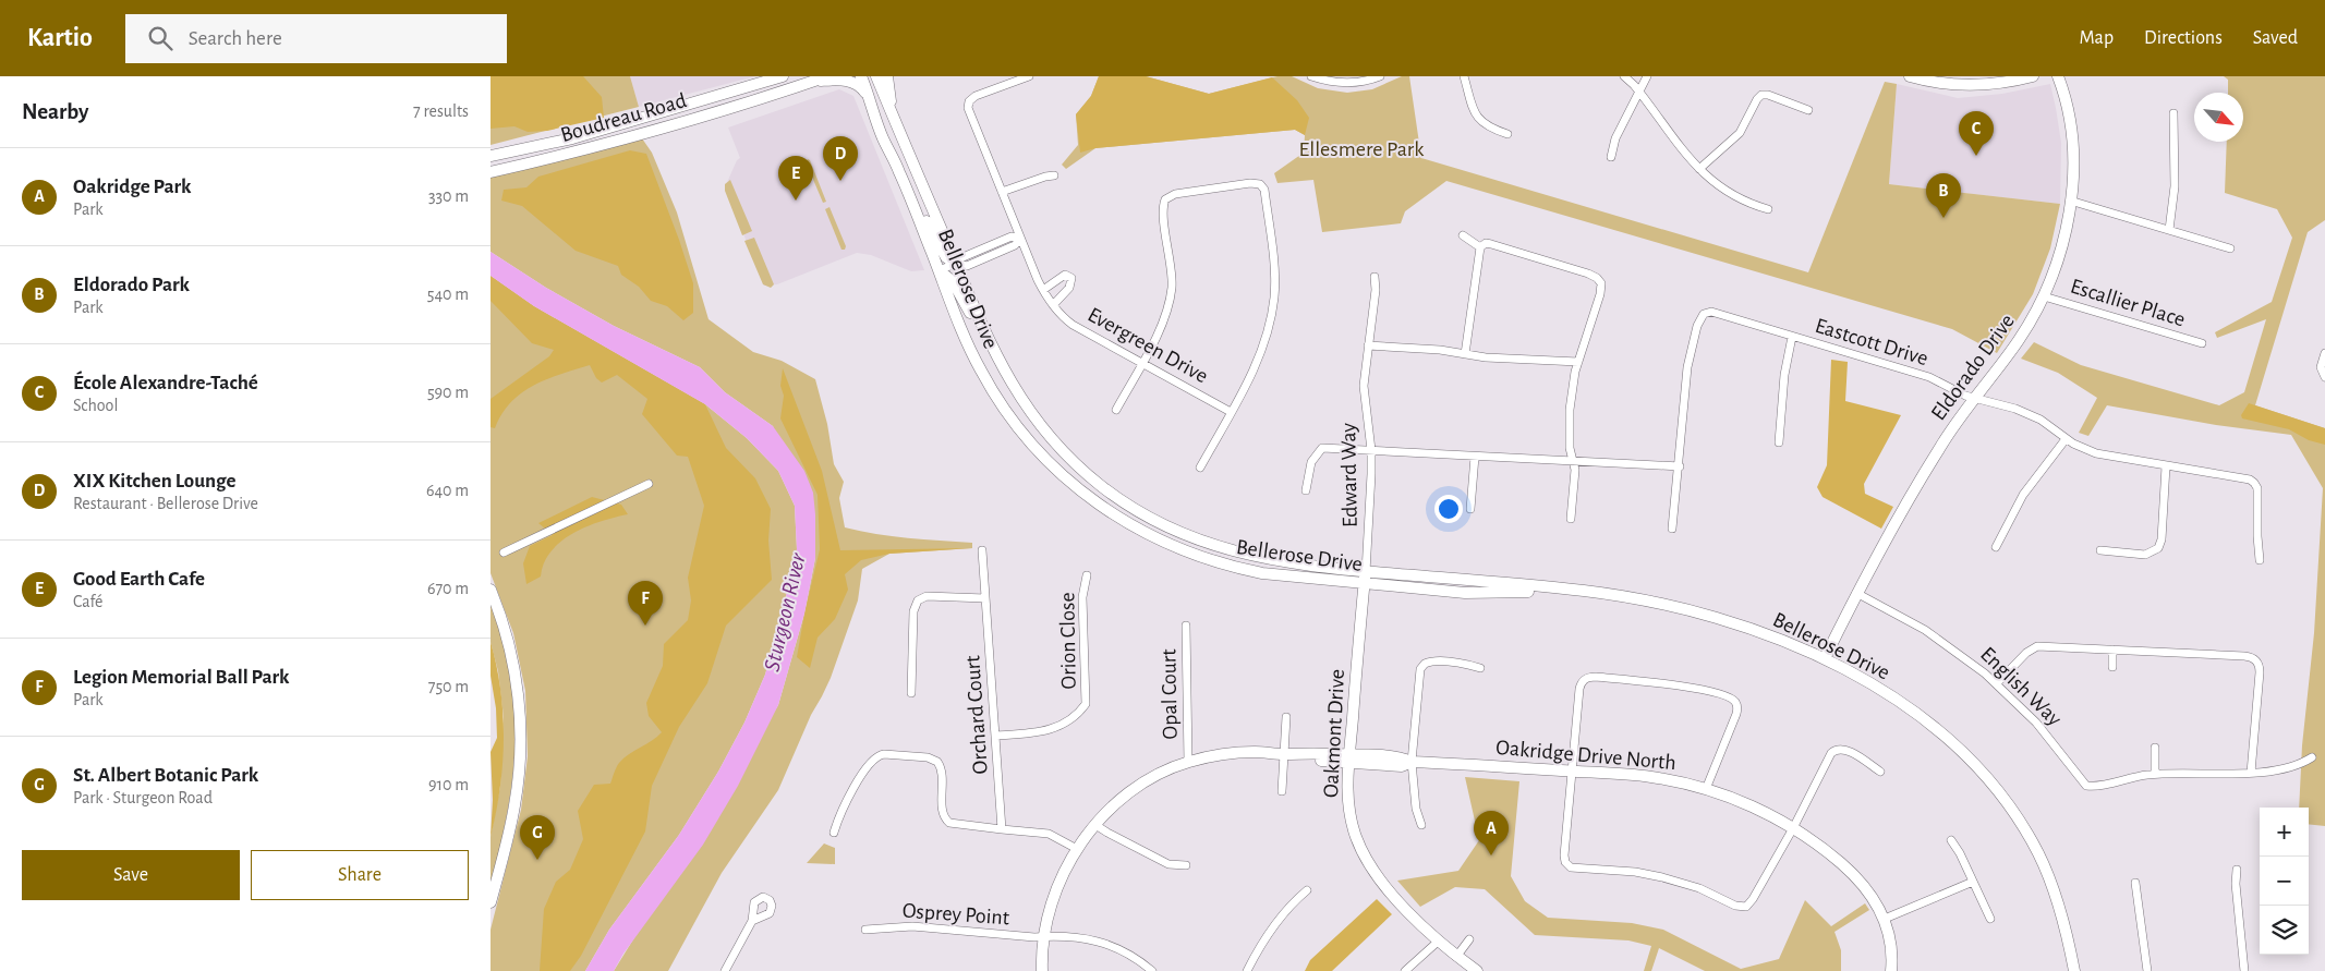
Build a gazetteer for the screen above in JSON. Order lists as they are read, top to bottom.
{
  "streets": {
    "main road": [
      "Boudreau Road",
      "Bellerose Drive",
      "Eldorado Drive",
      "Oakmont Drive",
      "Oakridge Drive North"
    ],
    "street": [
      "Escallier Place",
      "Eastcott Drive",
      "Evergreen Drive",
      "Edward Way",
      "Orion Close",
      "English Way",
      "Opal Court",
      "Orchard Court",
      "Osprey Point"
    ]
  },
  "crossings": [
    ["Bellerose Drive", "Eldorado Drive"],
    ["Bellerose Drive", "Edward Way"],
    ["Bellerose Drive", "Oakmont Drive"],
    ["Escallier Place", "Eldorado Drive"],
    ["Eastcott Drive", "Eldorado Drive"],
    ["Eldorado Drive", "English Way"],
    ["Edward Way", "Oakmont Drive"],
    ["Orion Close", "Orchard Court"],
    ["Opal Court", "Oakridge Drive North"],
    ["Orchard Court", "Oakridge Drive North"],
    ["Oakmont Drive", "Oakridge Drive North"],
    ["Oakridge Drive North", "Osprey Point"]
  ],
  "water": ["Sturgeon River"],
  "parks": ["Ellesmere Park"],
  "north": "bottom right",
  "page": {
    "header": "Kartio",
    "search": "Search here",
    "nav": ["Map", "Directions", "Saved"],
    "heading": ["Nearby", "7 results"],
    "pins": [
      "C",
      "D",
      "E",
      "B",
      "F",
      "A",
      "G"
    ],
    "list": [
      {
        "mark": "A",
        "name": "Oakridge Park",
        "note": "Park",
        "value": "330 m"
      },
      {
        "mark": "B",
        "name": "Eldorado Park",
        "note": "Park",
        "value": "540 m"
      },
      {
        "mark": "C",
        "name": "École Alexandre-Taché",
        "note": "School",
        "value": "590 m"
      },
      {
        "mark": "D",
        "name": "XIX Kitchen Lounge",
        "note": "Restaurant · Bellerose Drive",
        "value": "640 m"
      },
      {
        "mark": "E",
        "name": "Good Earth Cafe",
        "note": "Café",
        "value": "670 m"
      },
      {
        "mark": "F",
        "name": "Legion Memorial Ball Park",
        "note": "Park",
        "value": "750 m"
      },
      {
        "mark": "G",
        "name": "St. Albert Botanic Park",
        "note": "Park · Sturgeon Road",
        "value": "910 m"
      }
    ],
    "map_buttons": ["+", "−"],
    "buttons": ["Save", "Share"]
  }
}
